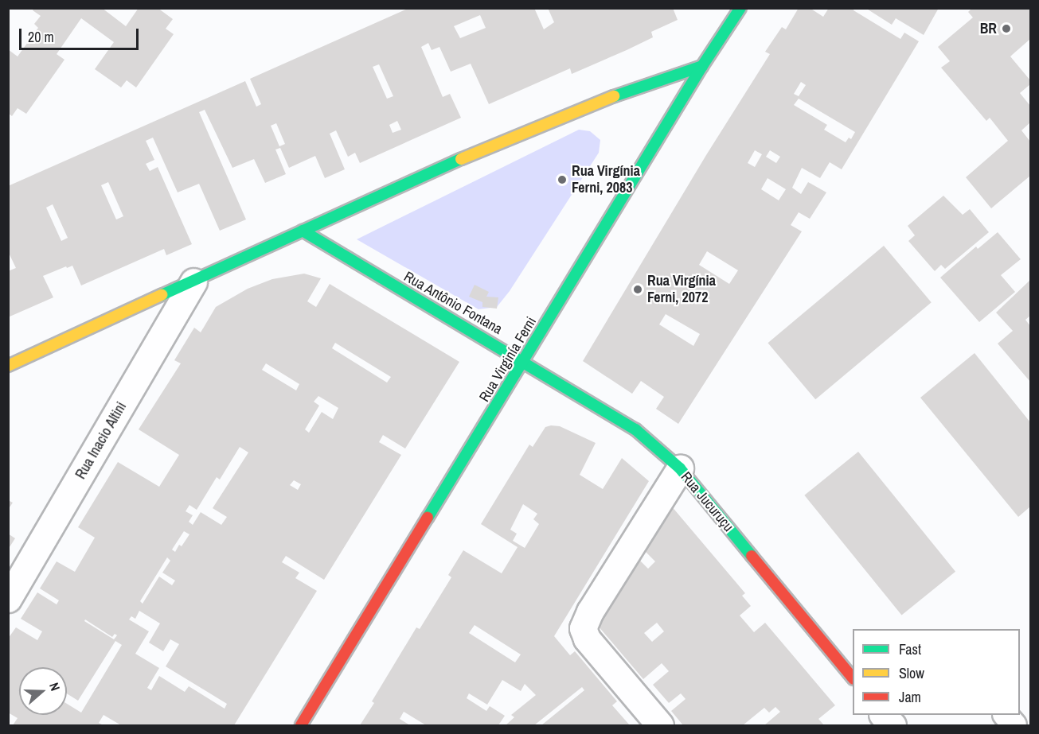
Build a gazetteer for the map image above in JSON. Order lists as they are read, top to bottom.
{
  "streets": {
    "street": [
      "Rua Antônio Fontana",
      "Rua Virginía Ferni",
      "Rua Inacio Altini",
      "Rua Jucuruçu"
    ]
  },
  "crossings": [
    ["Rua Antônio Fontana", "Rua Virginía Ferni"],
    ["Rua Antônio Fontana", "Rua Jucuruçu"]
  ],
  "places": ["BR", "Rua Virgínia Ferni, 2083", "Rua Virgínia Ferni, 2072"],
  "legend": ["Fast", "Slow", "Jam"],
  "scale_bar": "20 m",
  "north": "right"
}
